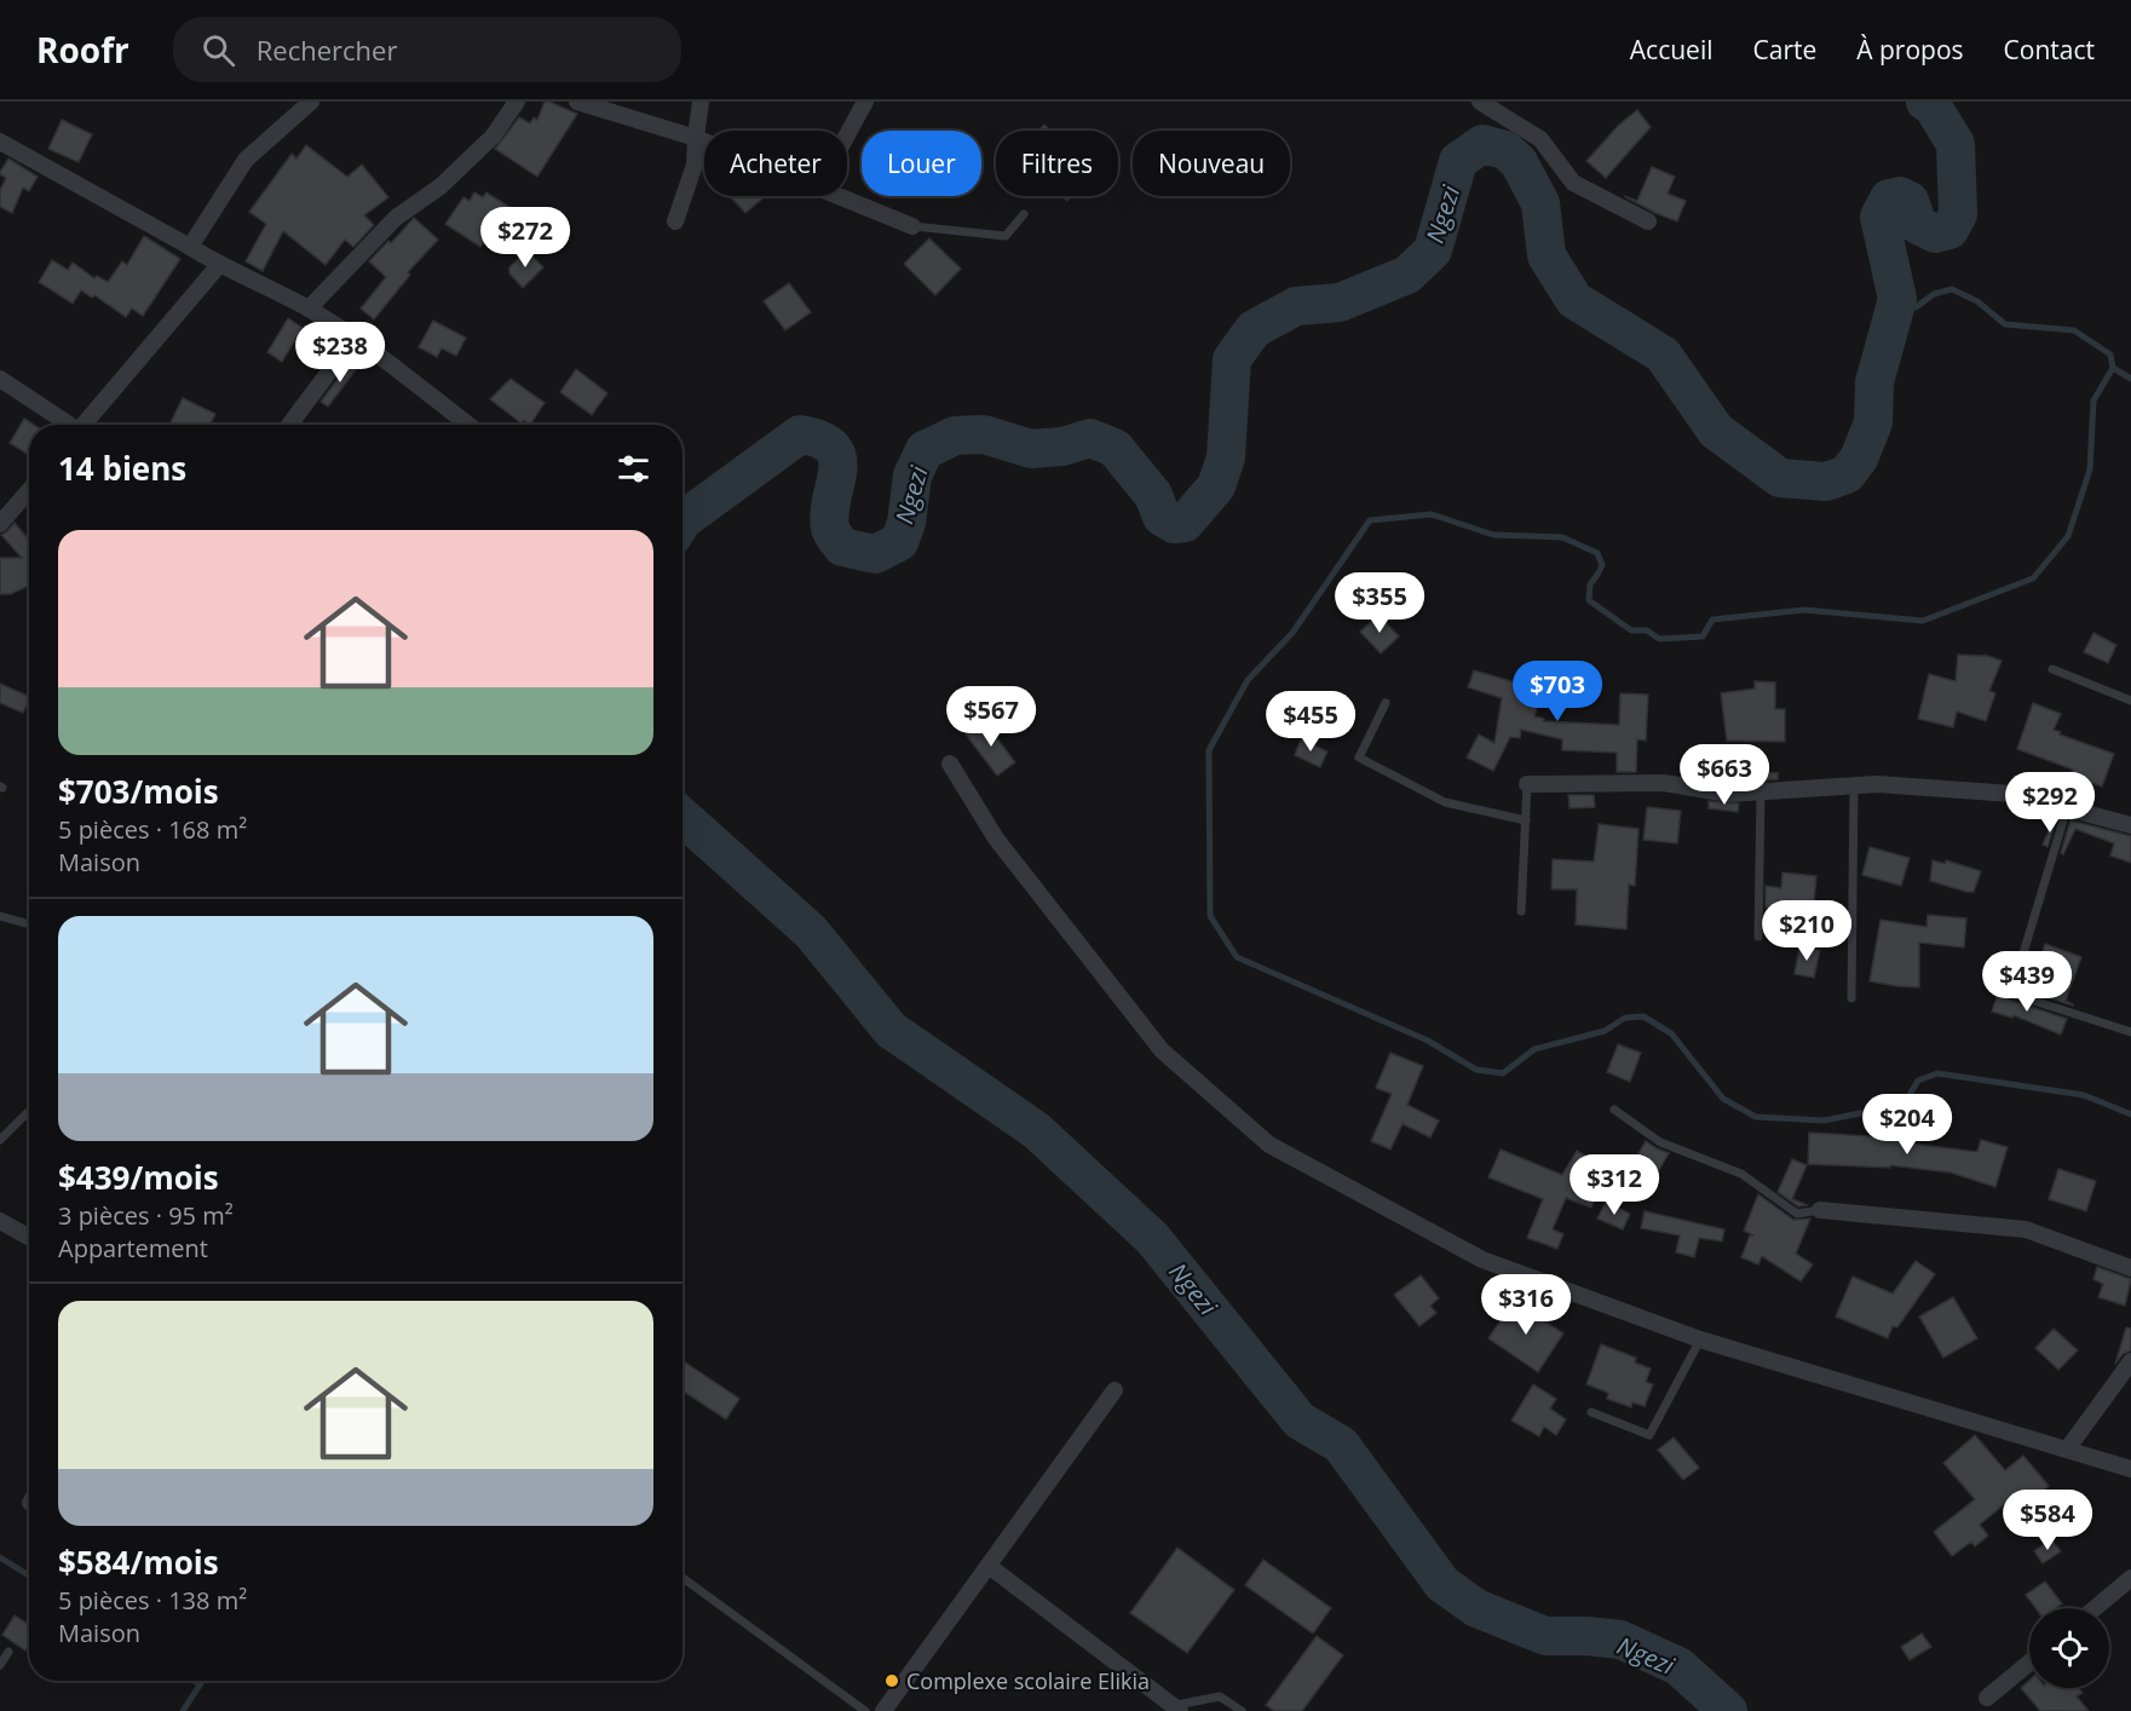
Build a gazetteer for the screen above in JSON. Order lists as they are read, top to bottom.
{
  "water": ["Ngezi"],
  "places": ["Complexe scolaire Elikia"],
  "page": {
    "header": "Roofr",
    "search": "Rechercher",
    "nav": [
      "Accueil",
      "Carte",
      "À propos",
      "Contact"
    ],
    "chip": [
      "Acheter",
      "Louer",
      "Filtres",
      "Nouveau"
    ],
    "price": [
      "$272",
      "$238",
      "$355",
      "$703",
      "$567",
      "$455",
      "$663",
      "$292",
      "$210",
      "$439",
      "$204",
      "$312",
      "$316",
      "$584"
    ],
    "heading": "14 biens",
    "list": [
      {
        "name": "$703/mois",
        "note": "5 pièces · 168 m² · Maison"
      },
      {
        "name": "$439/mois",
        "note": "3 pièces · 95 m² · Appartement"
      },
      {
        "name": "$584/mois",
        "note": "5 pièces · 138 m² · Maison"
      }
    ]
  }
}
